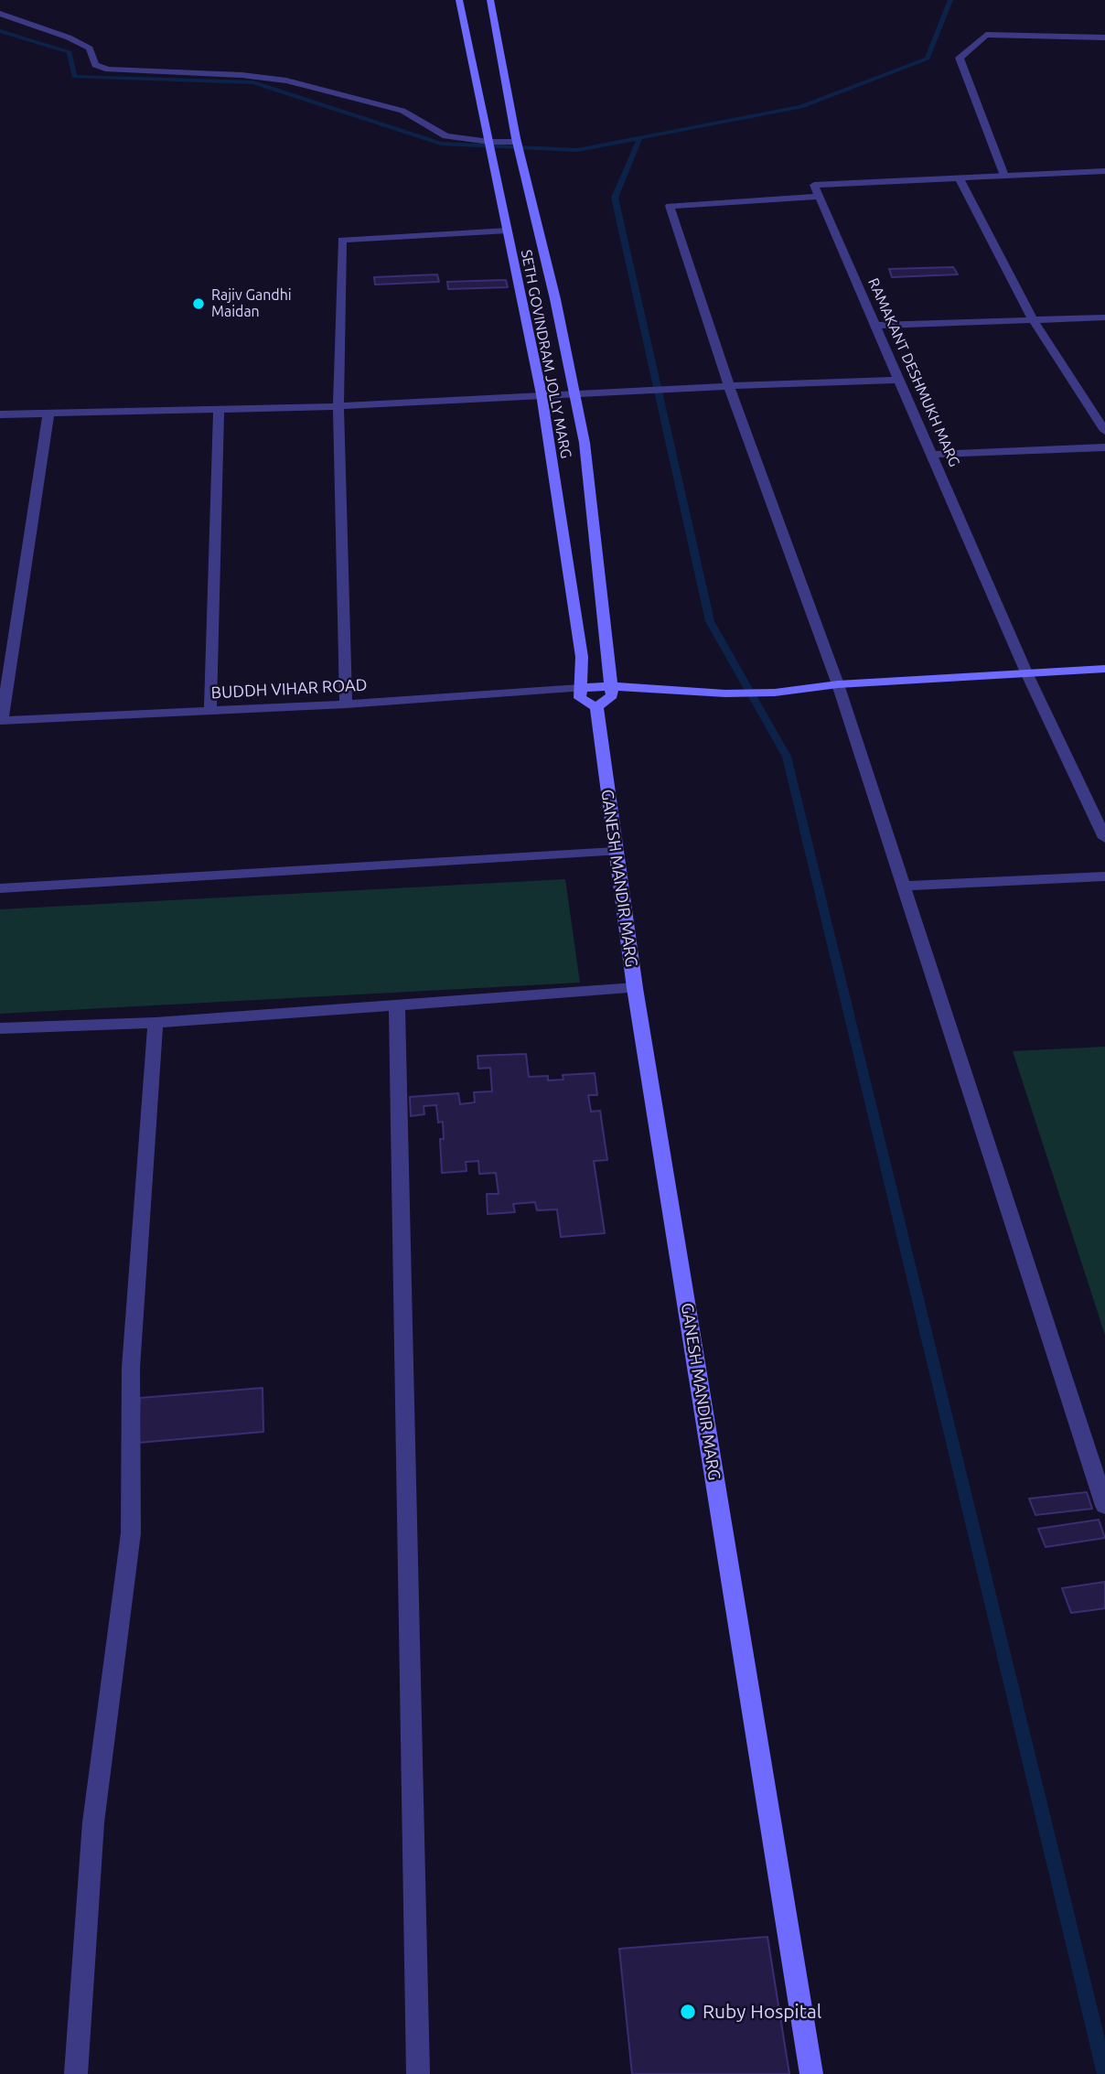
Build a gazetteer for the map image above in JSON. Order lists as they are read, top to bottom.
{
  "streets": {
    "street": [
      "SETH GOVINDRAM JOLLY MARG",
      "RAMAKANT DESHMUKH MARG",
      "BUDDH VIHAR ROAD",
      "GANESH MANDIR MARG"
    ]
  },
  "crossings": [
    ["SETH GOVINDRAM JOLLY MARG", "BUDDH VIHAR ROAD"]
  ],
  "places": ["Rajiv Gandhi Maidan", "Ruby Hospital"]
}
